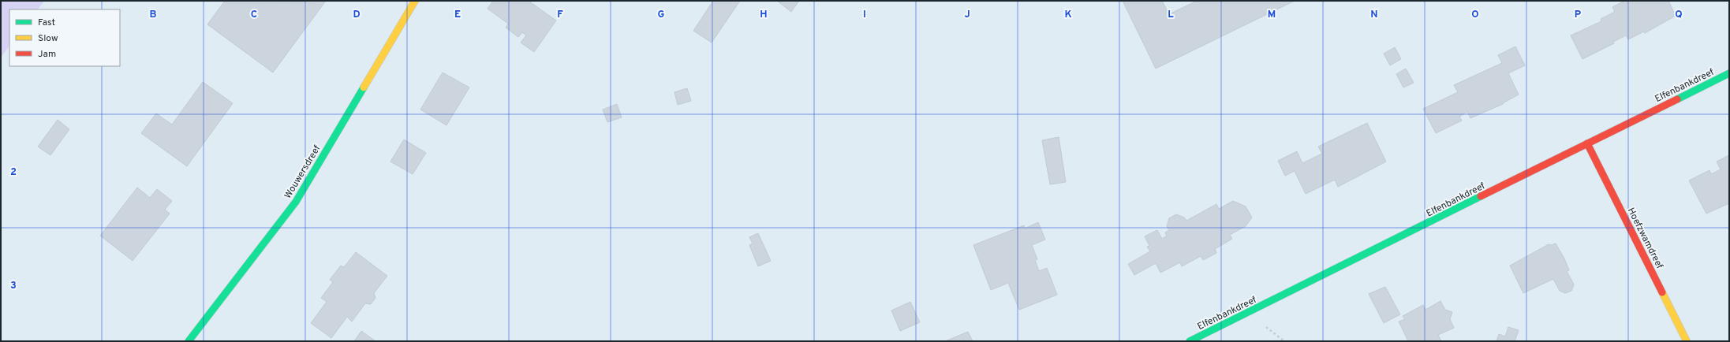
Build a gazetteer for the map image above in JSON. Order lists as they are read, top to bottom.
{
  "streets": {
    "street": ["Elfenbankdreef", "Wouwersdreef", "Hoefzwamdreef"]
  },
  "crossings": [
    ["Elfenbankdreef", "Hoefzwamdreef"]
  ],
  "legend": ["Fast", "Slow", "Jam"],
  "grid": {
    "columns": [
      "B",
      "C",
      "D",
      "E",
      "F",
      "G",
      "H",
      "I",
      "J",
      "K",
      "L",
      "M",
      "N",
      "O",
      "P",
      "Q"
    ],
    "rows": ["2", "3"]
  }
}
